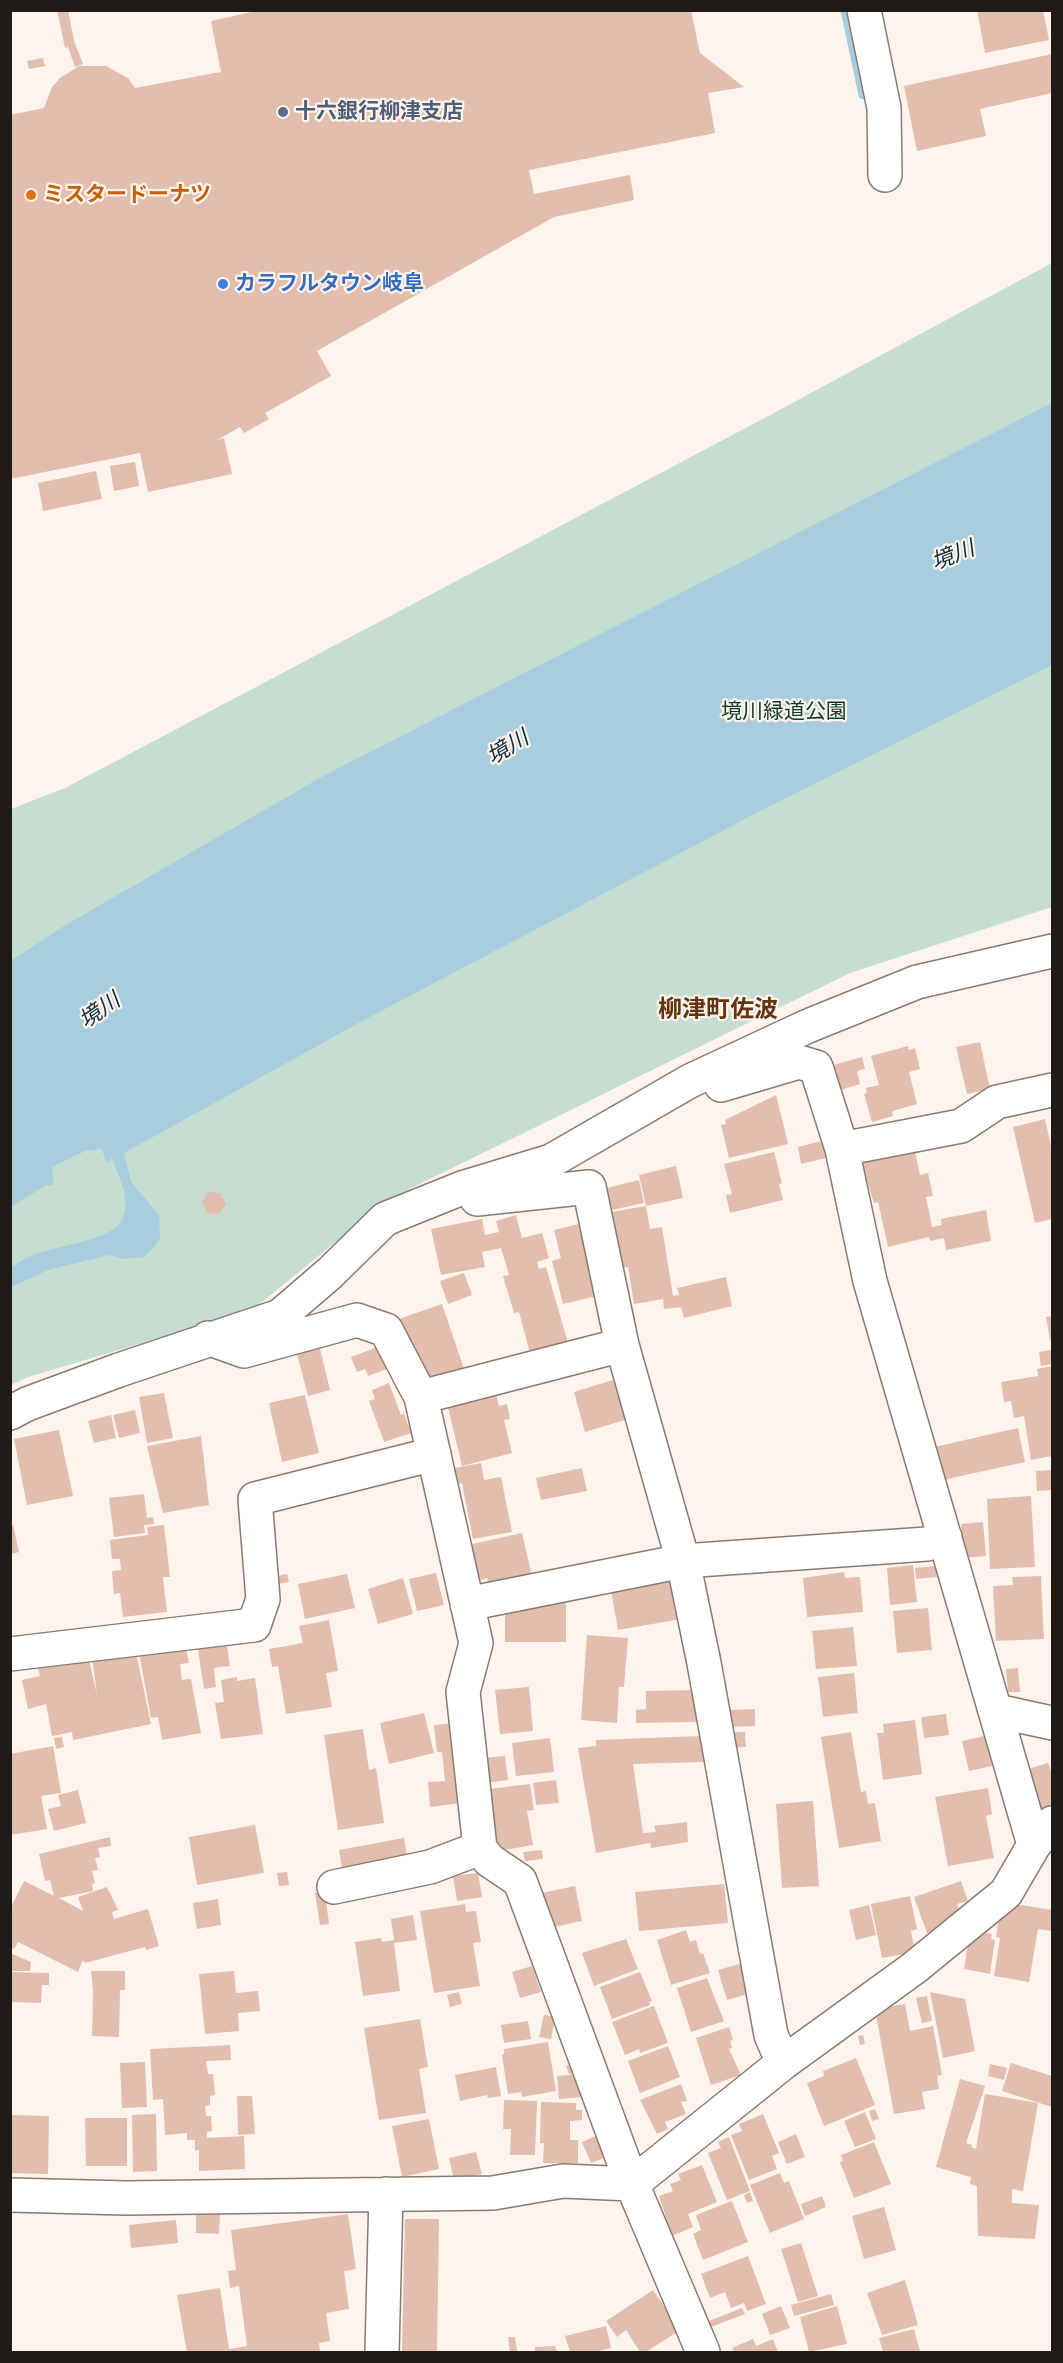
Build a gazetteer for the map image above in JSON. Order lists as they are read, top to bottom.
{
  "districts": ["柳津町佐波"],
  "water": ["境川"],
  "parks": ["境川緑道公園"],
  "places": ["十六銀行柳津支店", "ミスタードーナツ", "カラフルタウン岐阜"]
}
